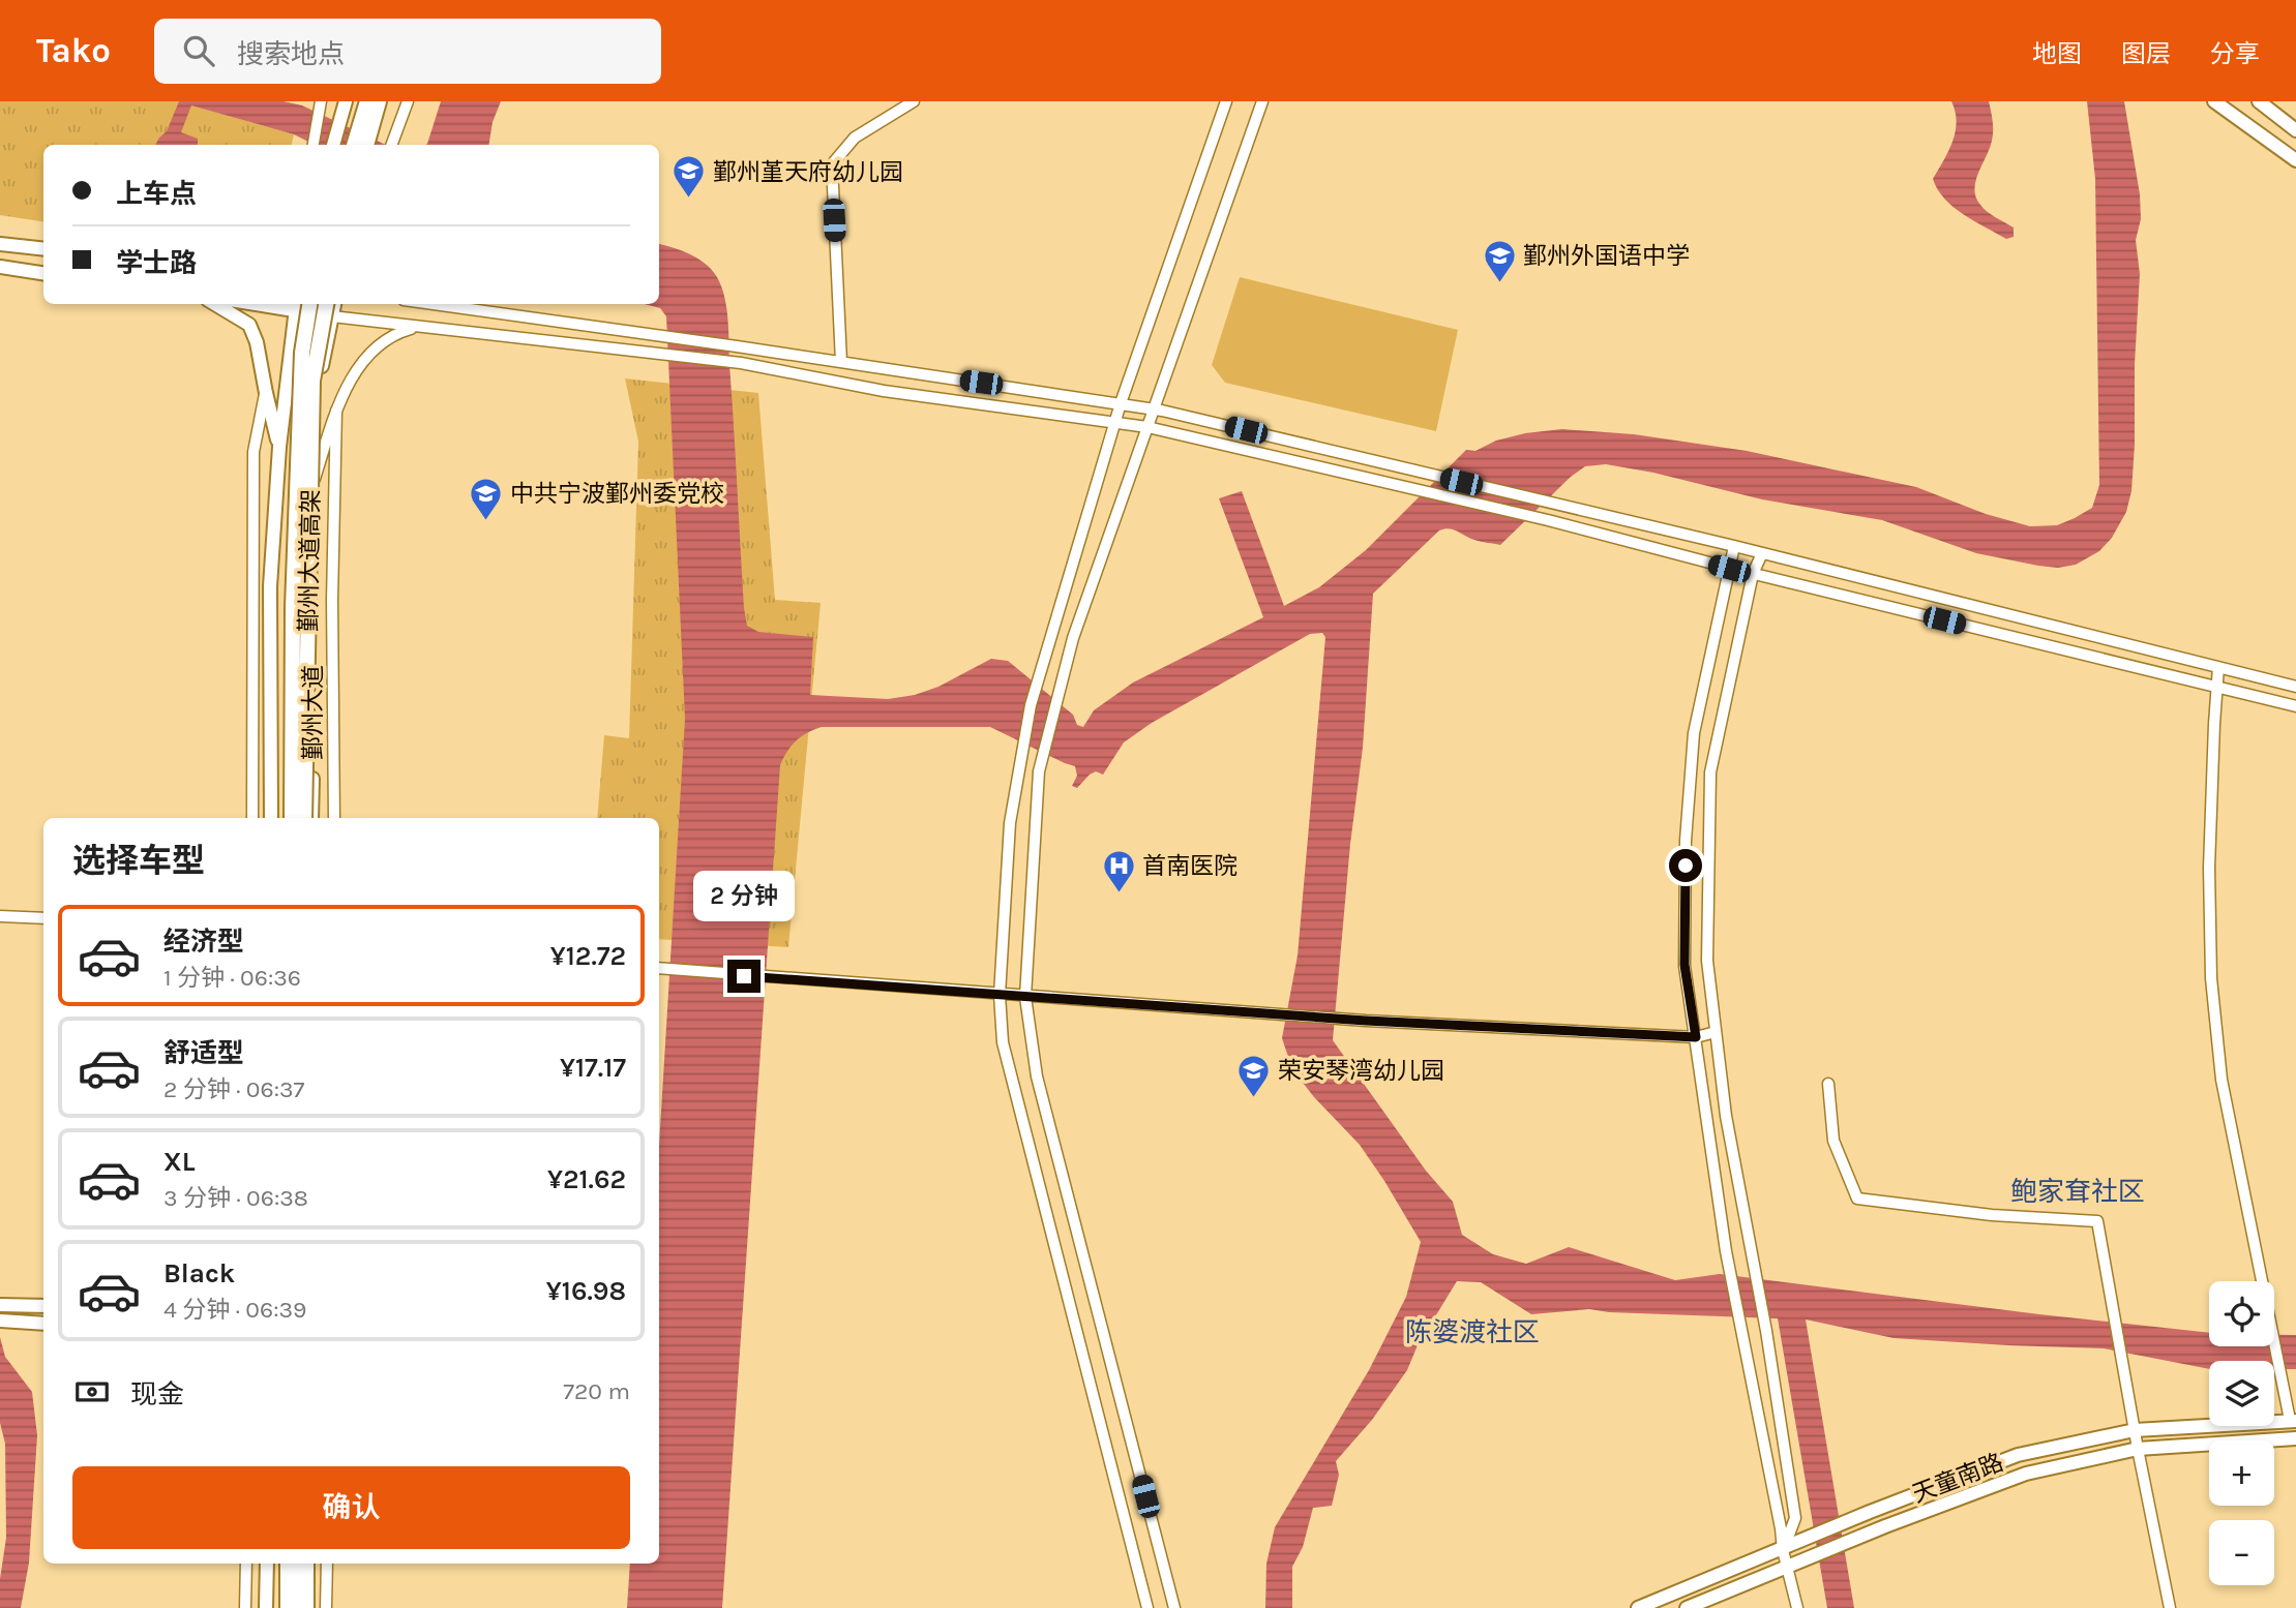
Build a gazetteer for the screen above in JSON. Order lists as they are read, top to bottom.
{
  "streets": {
    "highway": ["鄞州大道高架"],
    "main road": ["鄞州大道", "天童南路"]
  },
  "districts": ["鲍家耷社区", "陈婆渡社区"],
  "places": {
    "school or university": [
      "鄞州堇天府幼儿园",
      "鄞州外国语中学",
      "中共宁波鄞州委党校",
      "荣安琴湾幼儿园"
    ],
    "hospital": ["首南医院"]
  },
  "page": {
    "header": "Tako",
    "search": "搜索地点",
    "nav": ["地图", "图层", "分享"],
    "banner": ["上车点", "学士路"],
    "heading": "选择车型",
    "bubble": "2 分钟",
    "list": [
      {
        "name": "经济型",
        "note": "1 分钟 · 06:36",
        "value": "¥12.72"
      },
      {
        "name": "舒适型",
        "note": "2 分钟 · 06:37",
        "value": "¥17.17"
      },
      {
        "name": "XL",
        "note": "3 分钟 · 06:38",
        "value": "¥21.62"
      },
      {
        "name": "Black",
        "note": "4 分钟 · 06:39",
        "value": "¥16.98"
      }
    ],
    "map_buttons": ["+", "−"],
    "pay": ["现金", "720 m"],
    "buttons": "确认"
  }
}
